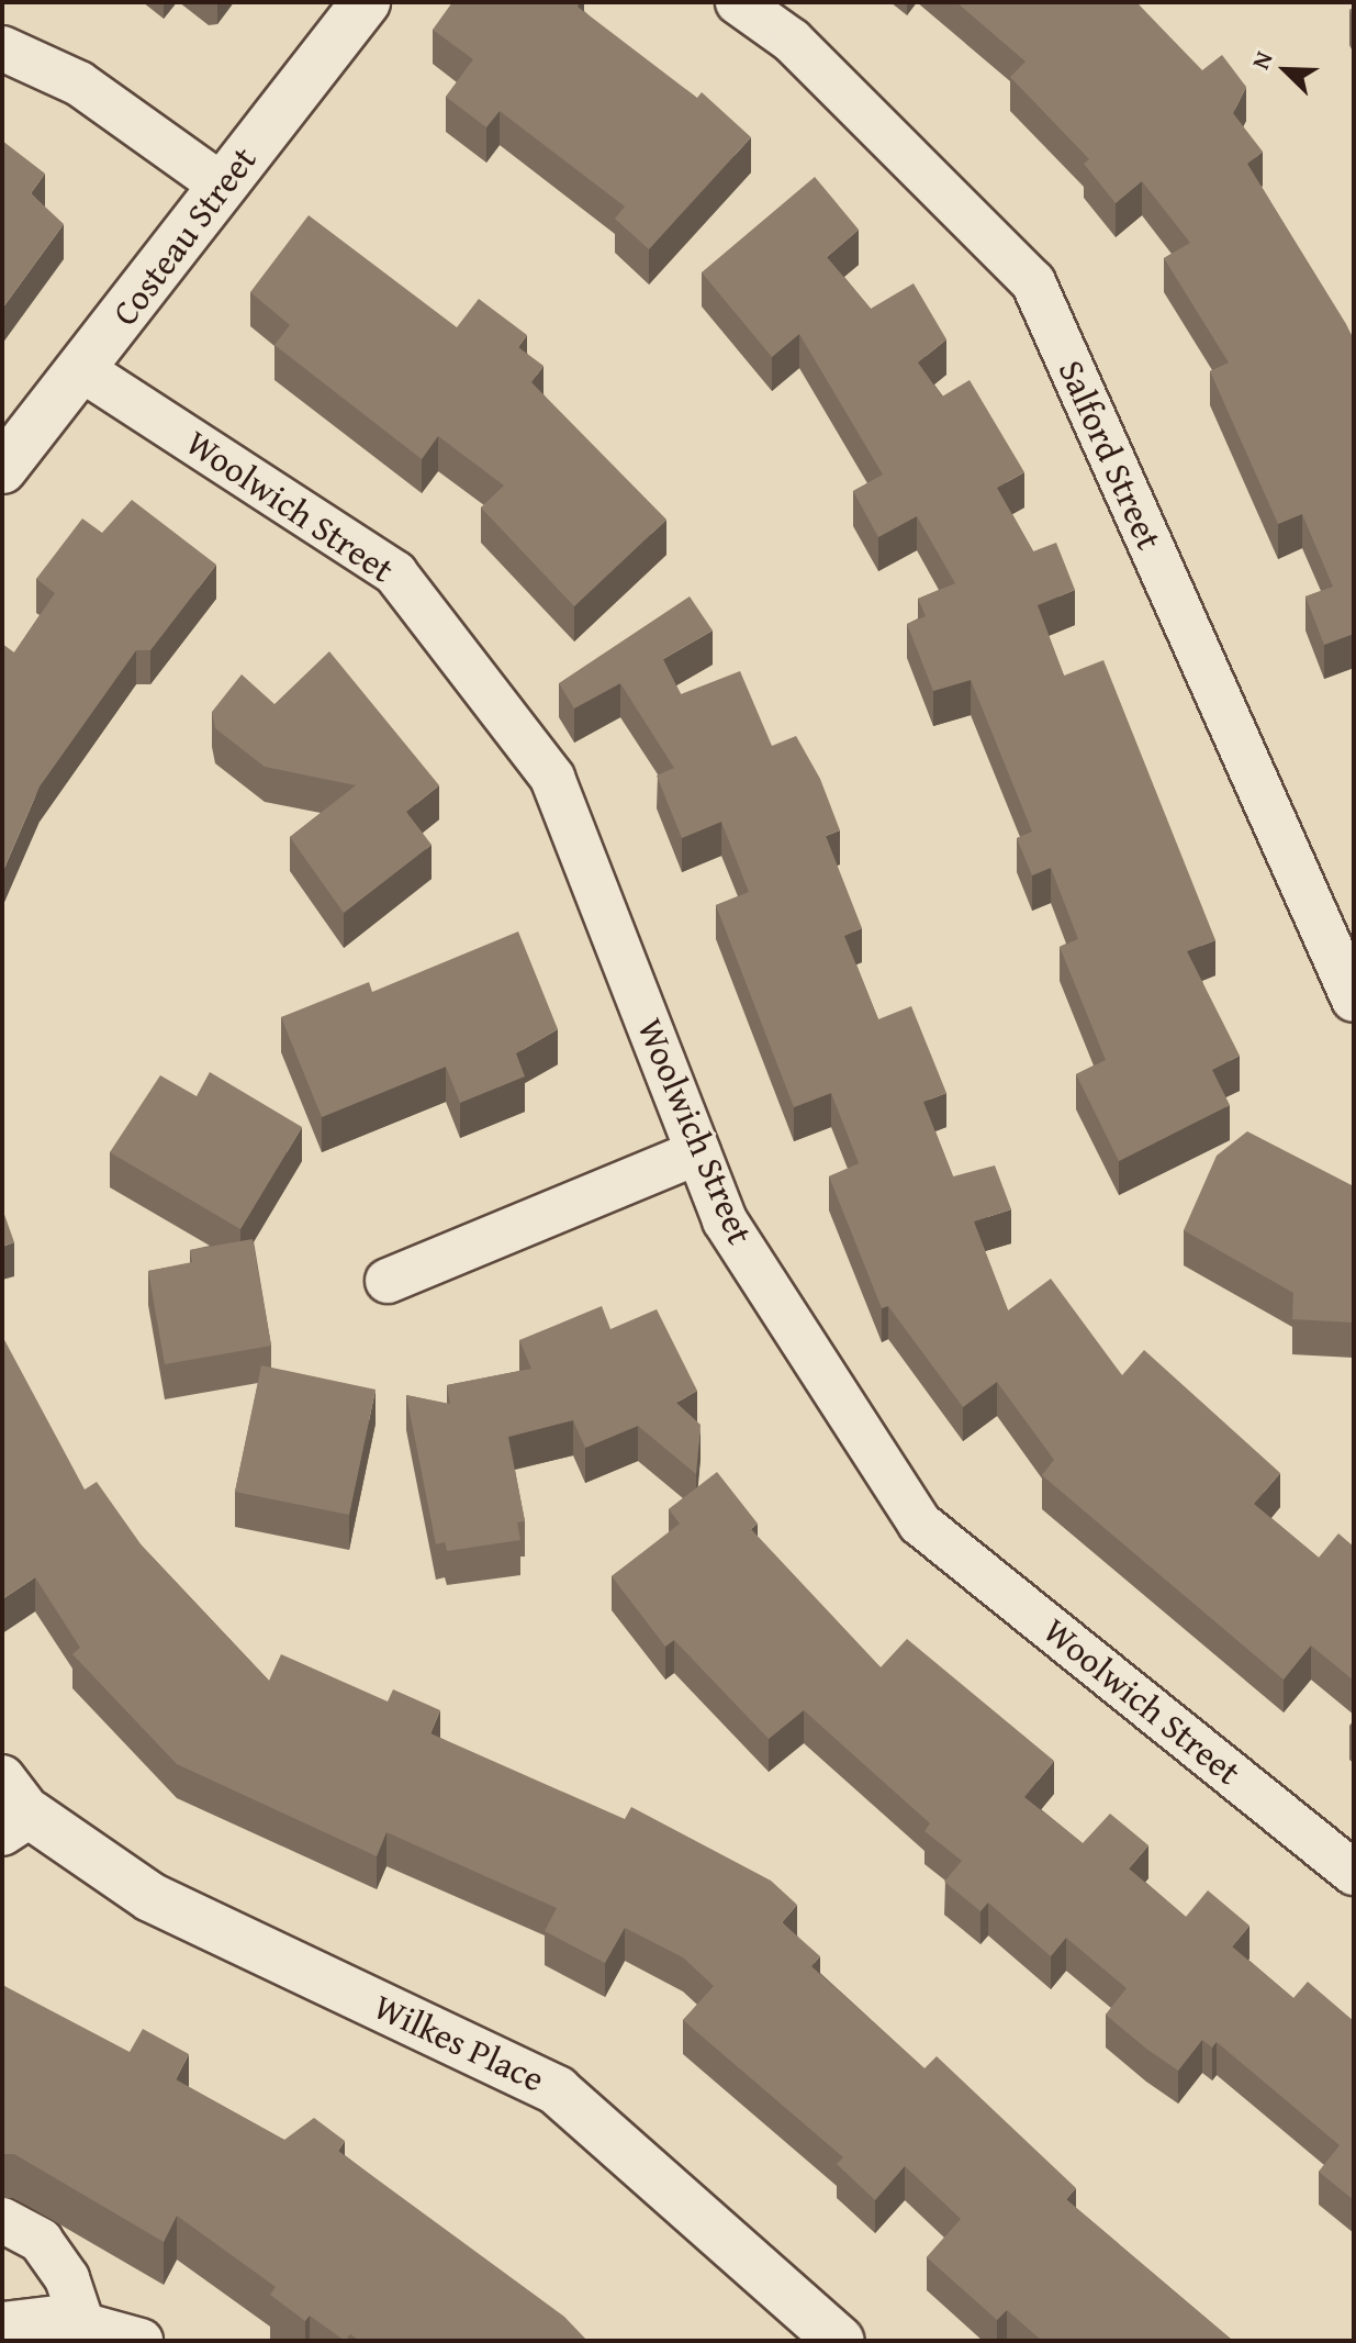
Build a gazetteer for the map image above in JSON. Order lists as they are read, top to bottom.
{
  "streets": {
    "street": [
      "Costeau Street",
      "Salford Street",
      "Woolwich Street",
      "Wilkes Place"
    ]
  },
  "crossings": [
    ["Costeau Street", "Woolwich Street"]
  ],
  "north": "top left"
}
